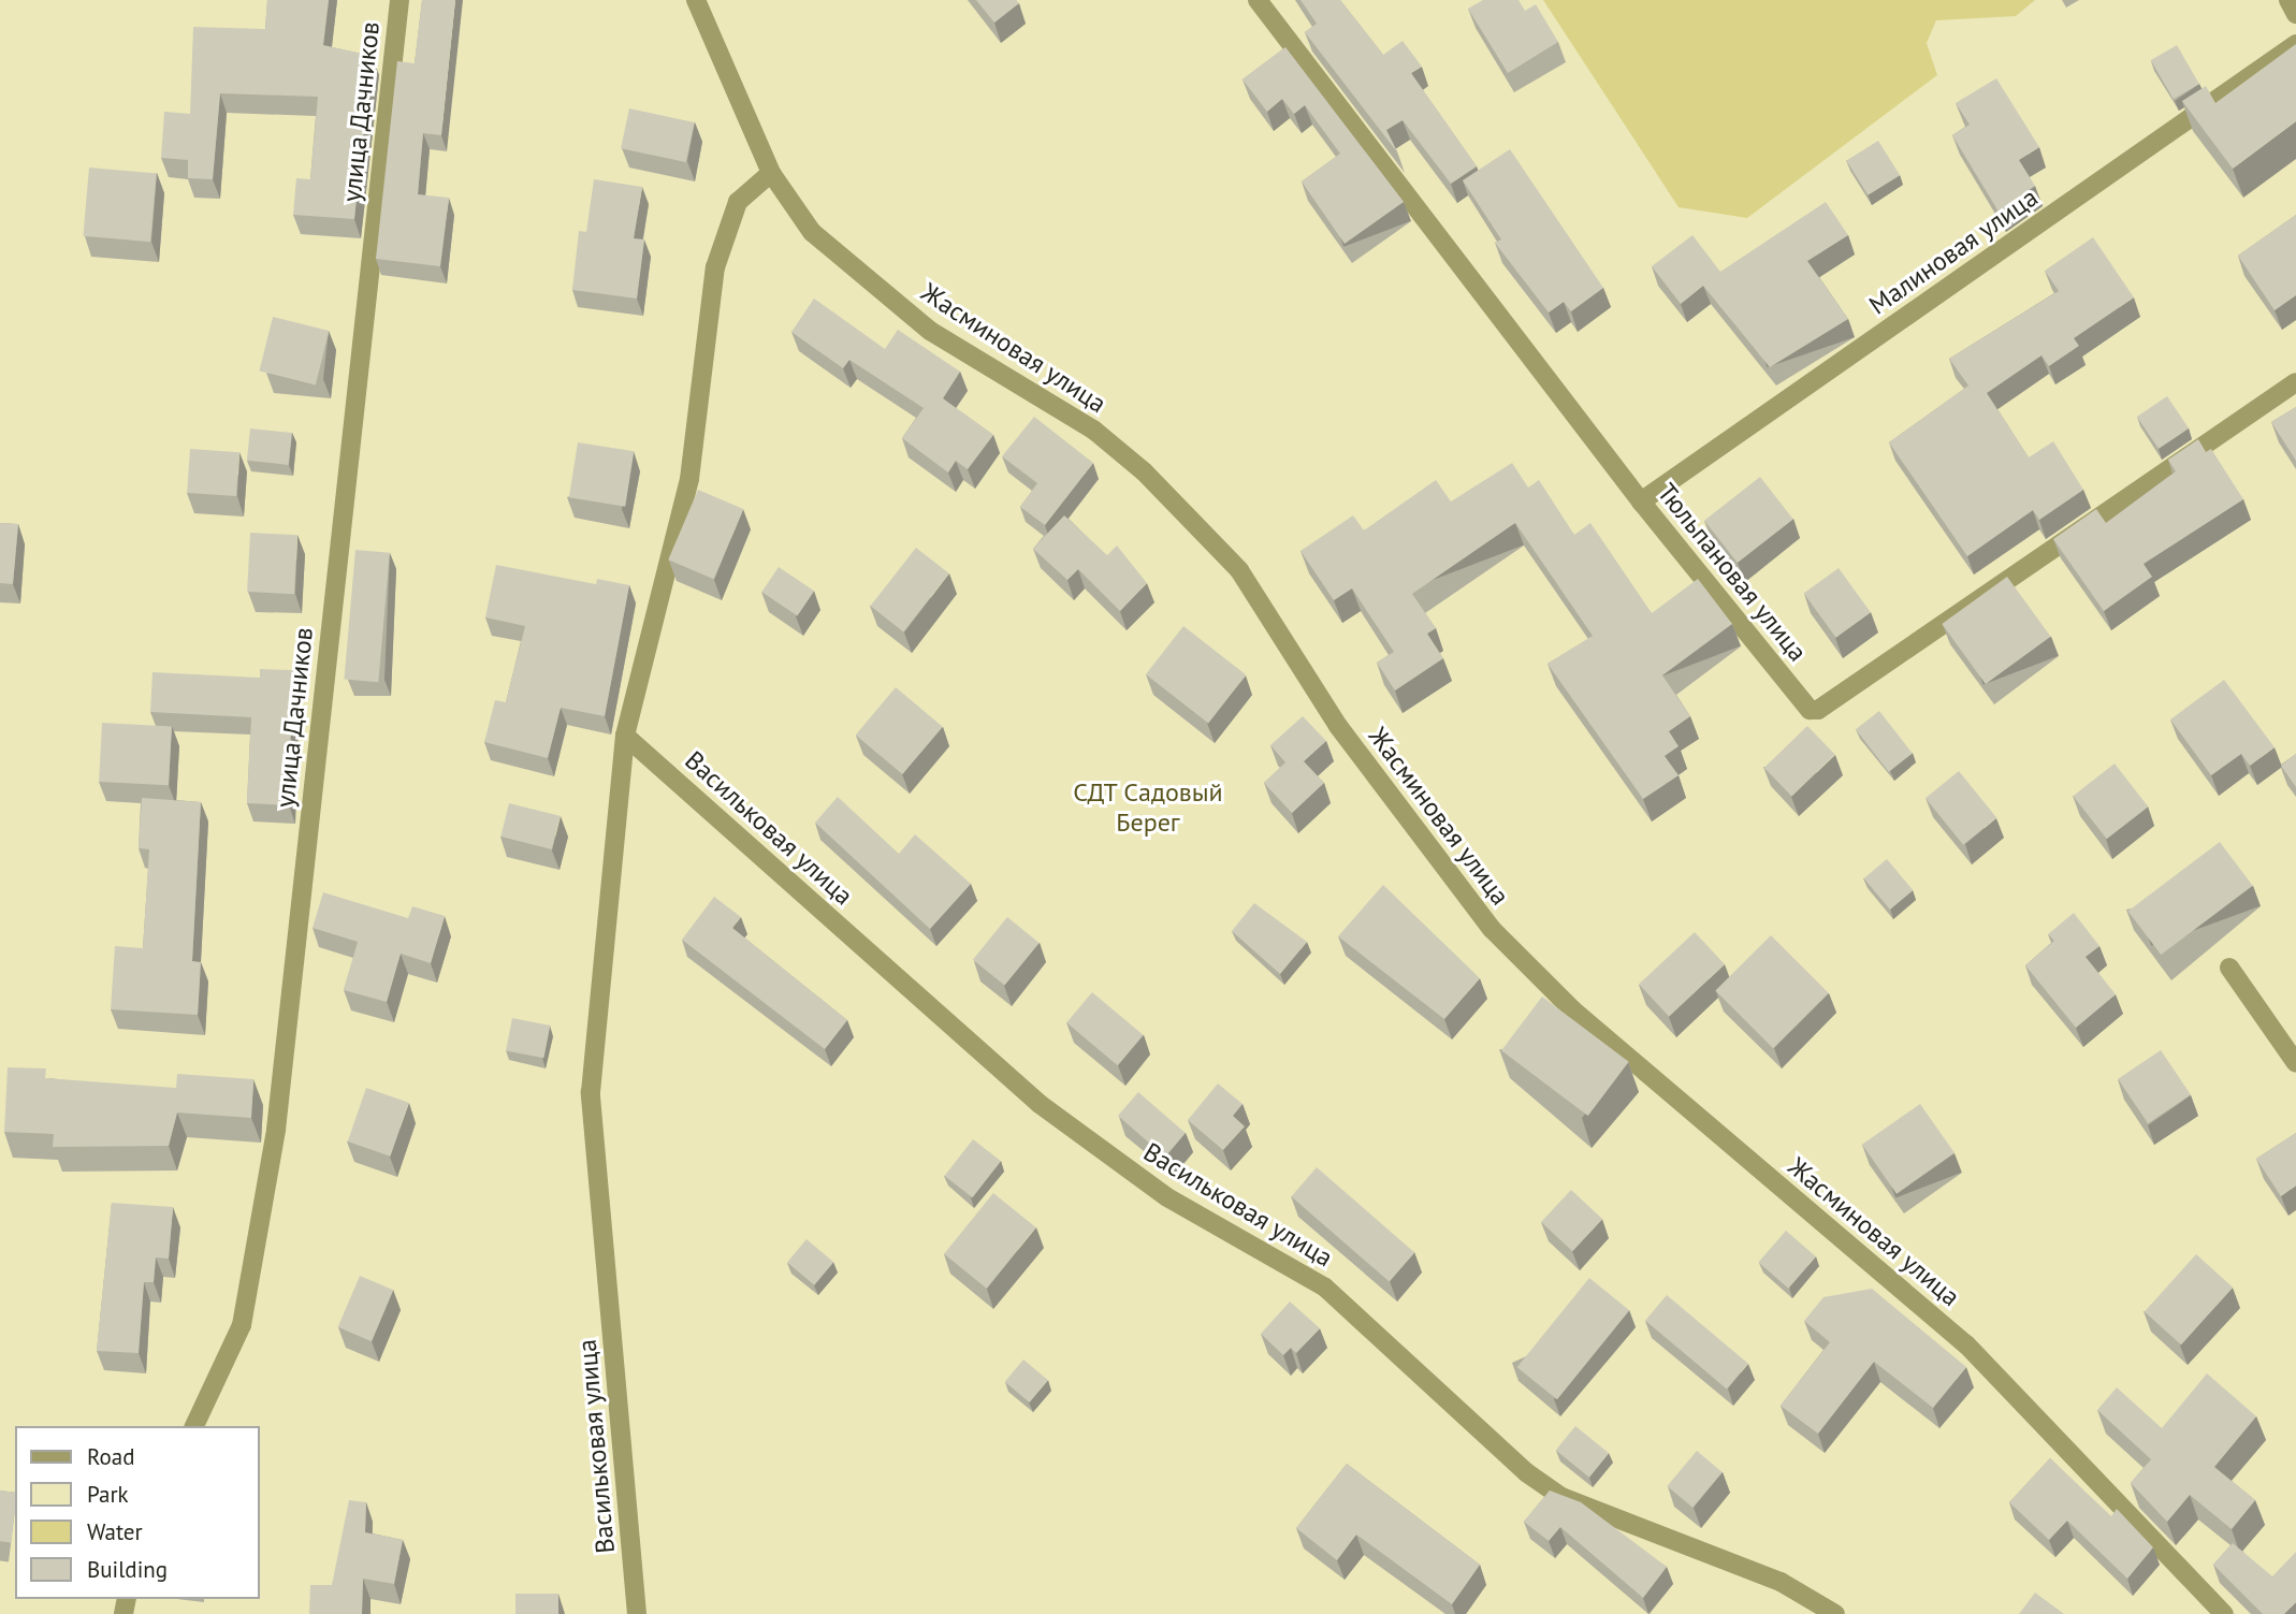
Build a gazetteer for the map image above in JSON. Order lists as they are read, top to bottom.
{
  "streets": {
    "street": [
      "улица Дачников",
      "Малиновая улица",
      "Жасминовая улица",
      "Тюльпановая улица",
      "Васильковая улица"
    ]
  },
  "crossings": [
    ["Малиновая улица", "Тюльпановая улица"],
    ["Жасминовая улица", "Васильковая улица"]
  ],
  "parks": ["СДТ Садовый Берег"],
  "legend": [
    "Road",
    "Park",
    "Water",
    "Building"
  ]
}
